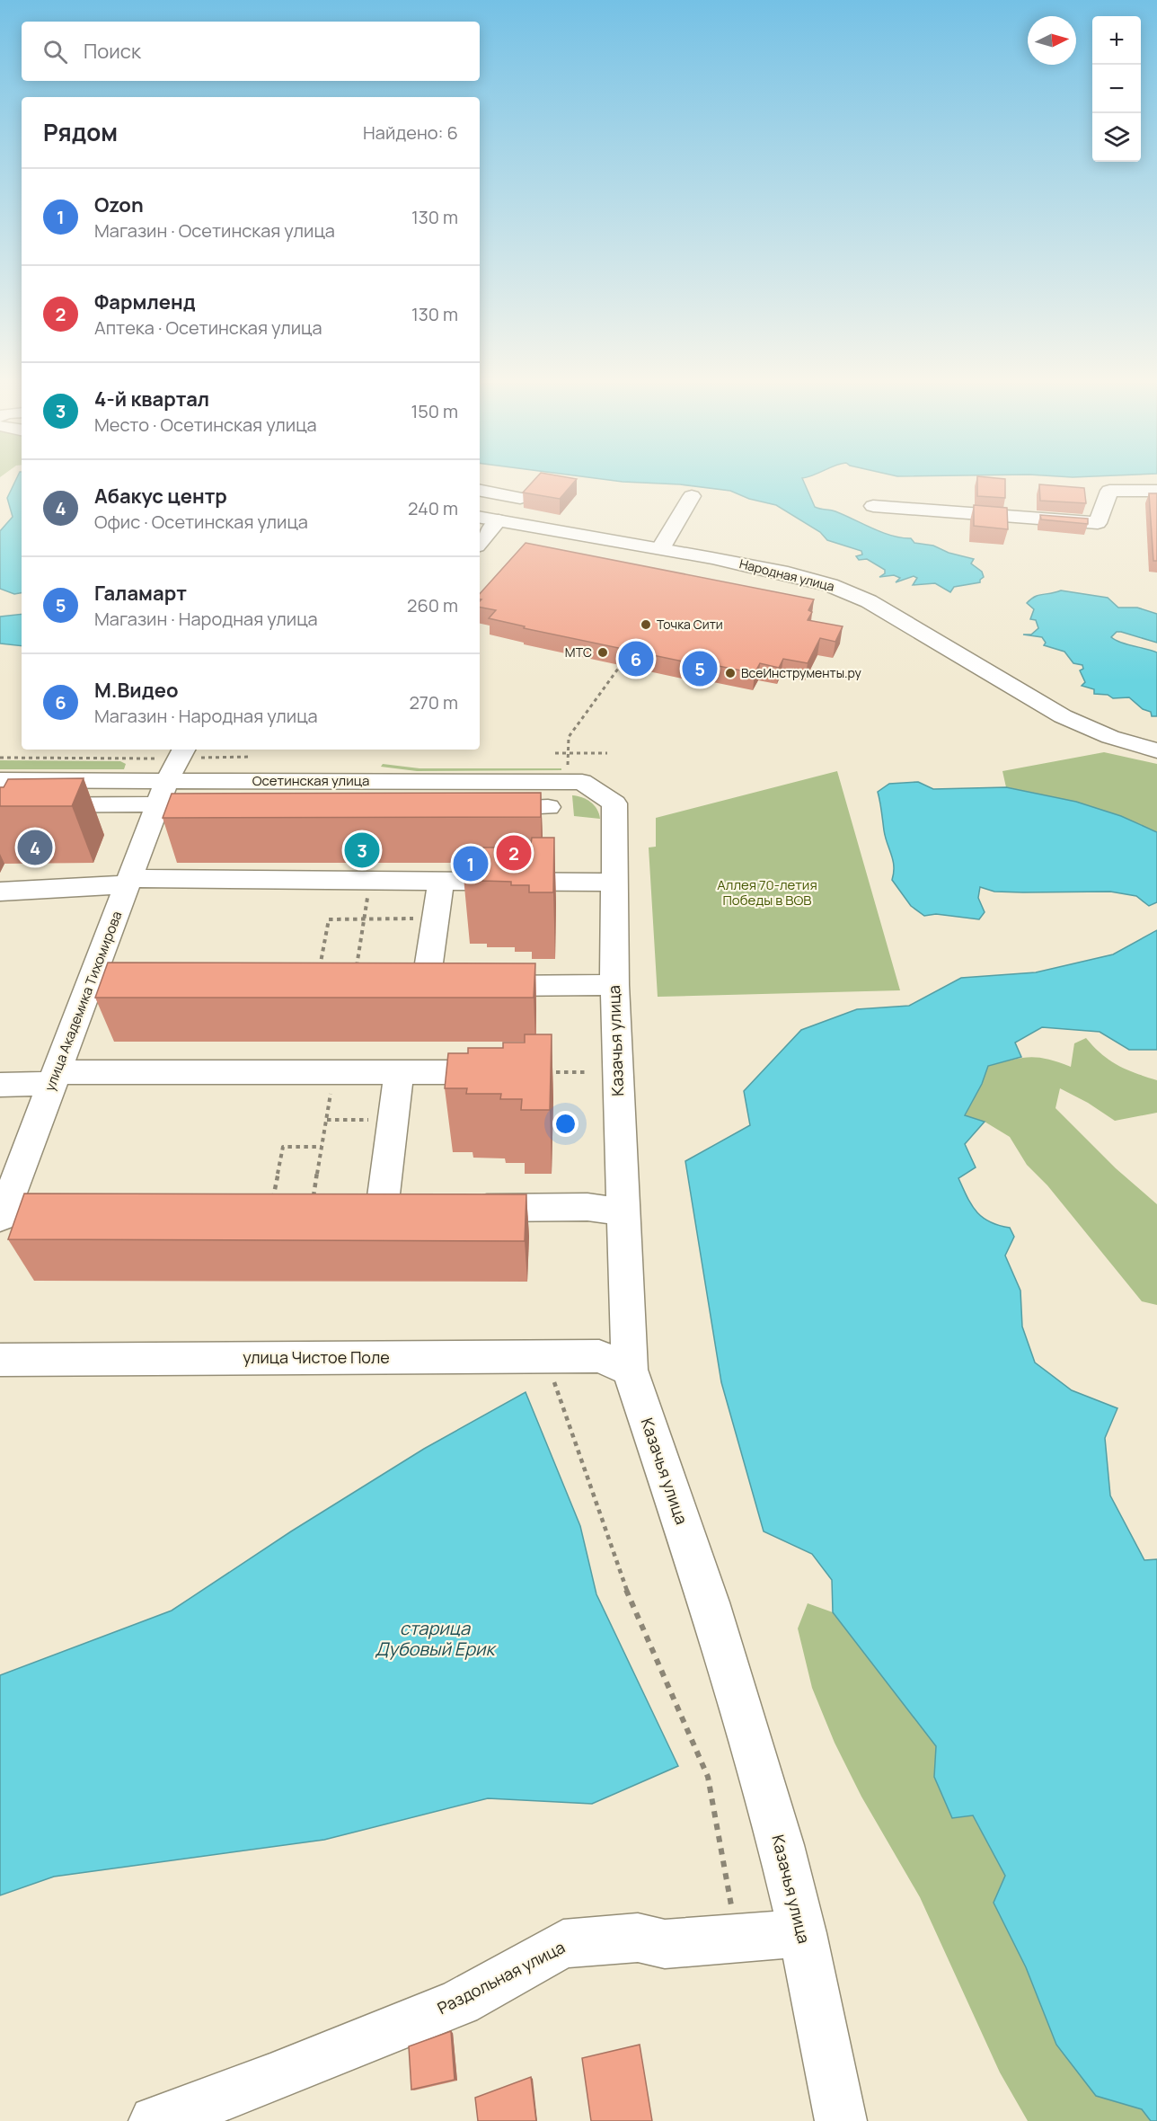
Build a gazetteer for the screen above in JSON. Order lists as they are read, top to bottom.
{
  "streets": {
    "street": [
      "Народная улица",
      "Осетинская улица",
      "улица Академика Тихомирова",
      "Казачья улица",
      "улица Чистое Поле",
      "Раздольная улица"
    ]
  },
  "crossings": [
    ["Осетинская улица", "улица Академика Тихомирова"],
    ["Осетинская улица", "Казачья улица"],
    ["Казачья улица", "улица Чистое Поле"],
    ["Казачья улица", "Раздольная улица"]
  ],
  "water": ["старица Дубовый Ерик"],
  "parks": ["Аллея 70-летия Победы в ВОВ"],
  "places": ["Точка Сити", "МТС", "ВсеИнструменты.ру"],
  "north": "right",
  "page": {
    "map_buttons": ["+", "−"],
    "search": "Поиск",
    "heading": ["Рядом", "Найдено: 6"],
    "list": [
      {
        "mark": "1",
        "name": "Ozon",
        "note": "Магазин · Осетинская улица",
        "value": "130 m"
      },
      {
        "mark": "2",
        "name": "Фармленд",
        "note": "Аптека · Осетинская улица",
        "value": "130 m"
      },
      {
        "mark": "3",
        "name": "4-й квартал",
        "note": "Место · Осетинская улица",
        "value": "150 m"
      },
      {
        "mark": "4",
        "name": "Абакус центр",
        "note": "Офис · Осетинская улица",
        "value": "240 m"
      },
      {
        "mark": "5",
        "name": "Галамарт",
        "note": "Магазин · Народная улица",
        "value": "260 m"
      },
      {
        "mark": "6",
        "name": "М.Видео",
        "note": "Магазин · Народная улица",
        "value": "270 m"
      }
    ],
    "pins": [
      "6",
      "5",
      "4",
      "3",
      "2",
      "1"
    ]
  }
}
